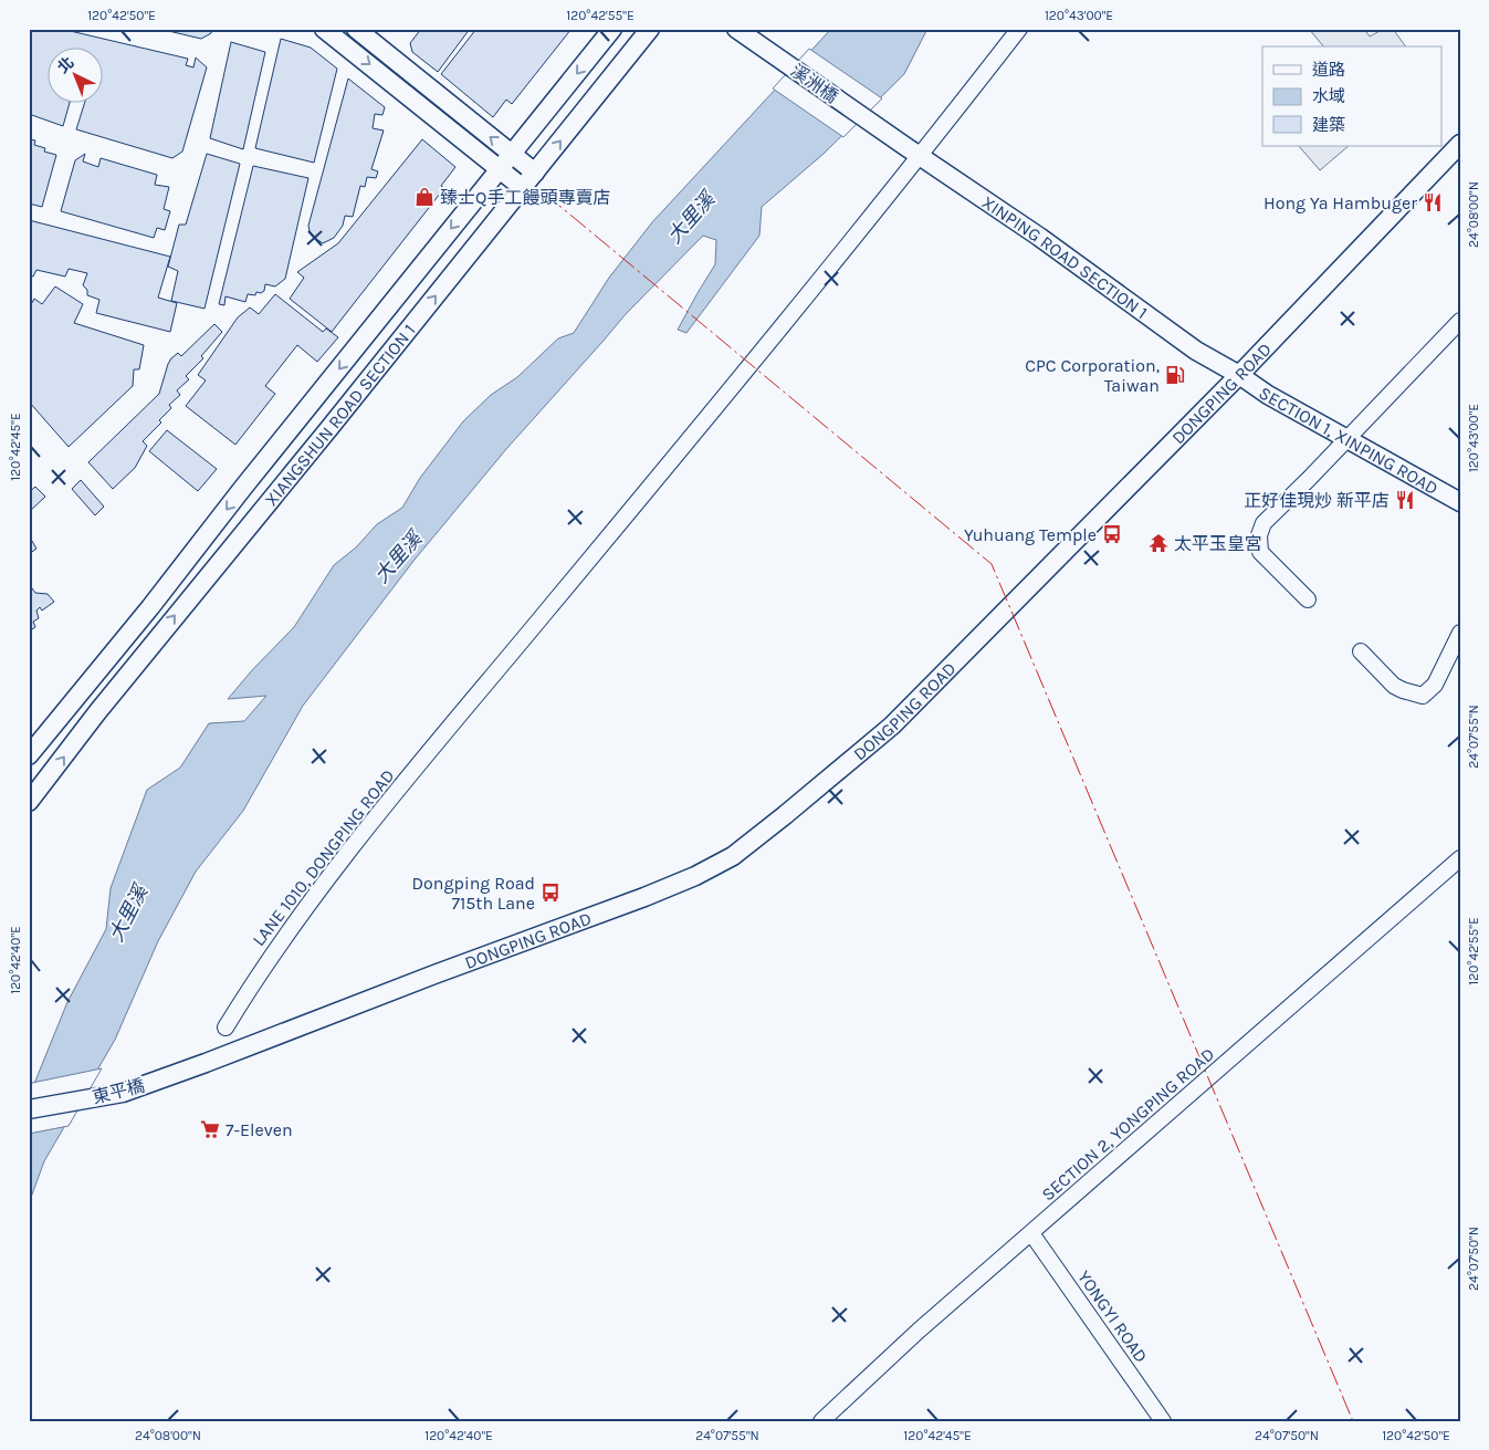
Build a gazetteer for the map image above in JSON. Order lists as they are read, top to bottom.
{
  "streets": {
    "street": [
      "溪洲橋",
      "XINPING ROAD SECTION 1",
      "DONGPING ROAD",
      "XIANGSHUN ROAD SECTION 1",
      "SECTION 1, XINPING ROAD",
      "LANE 1010, DONGPING ROAD",
      "東平橋",
      "SECTION 2, YONGPING ROAD",
      "YONGYI ROAD"
    ]
  },
  "crossings": [
    ["溪洲橋", "XINPING ROAD SECTION 1"],
    ["XINPING ROAD SECTION 1", "DONGPING ROAD"],
    ["XINPING ROAD SECTION 1", "SECTION 1, XINPING ROAD"],
    ["XINPING ROAD SECTION 1", "LANE 1010, DONGPING ROAD"],
    ["DONGPING ROAD", "SECTION 1, XINPING ROAD"],
    ["DONGPING ROAD", "東平橋"],
    ["SECTION 2, YONGPING ROAD", "YONGYI ROAD"]
  ],
  "water": ["大里溪"],
  "places": {
    "shop": ["臻士Q手工饅頭專賣店"],
    "restaurant": ["Hong Ya Hambuger", "正好佳現炒 新平店"],
    "fuel station": ["CPC Corporation, Taiwan"],
    "bus stop": ["Yuhuang Temple", "Dongping Road 715th Lane"],
    "temple": ["太平玉皇宮"],
    "supermarket": ["7-Eleven"]
  },
  "legend": ["道路", "水域", "建築"],
  "north": "top left",
  "coordinates": [
    "120°42'50\"E",
    "120°42'55\"E",
    "120°43'00\"E",
    "24°08'00\"N",
    "120°42'45\"E",
    "24°07'55\"N",
    "120°42'40\"E",
    "24°07'50\"N"
  ]
}
